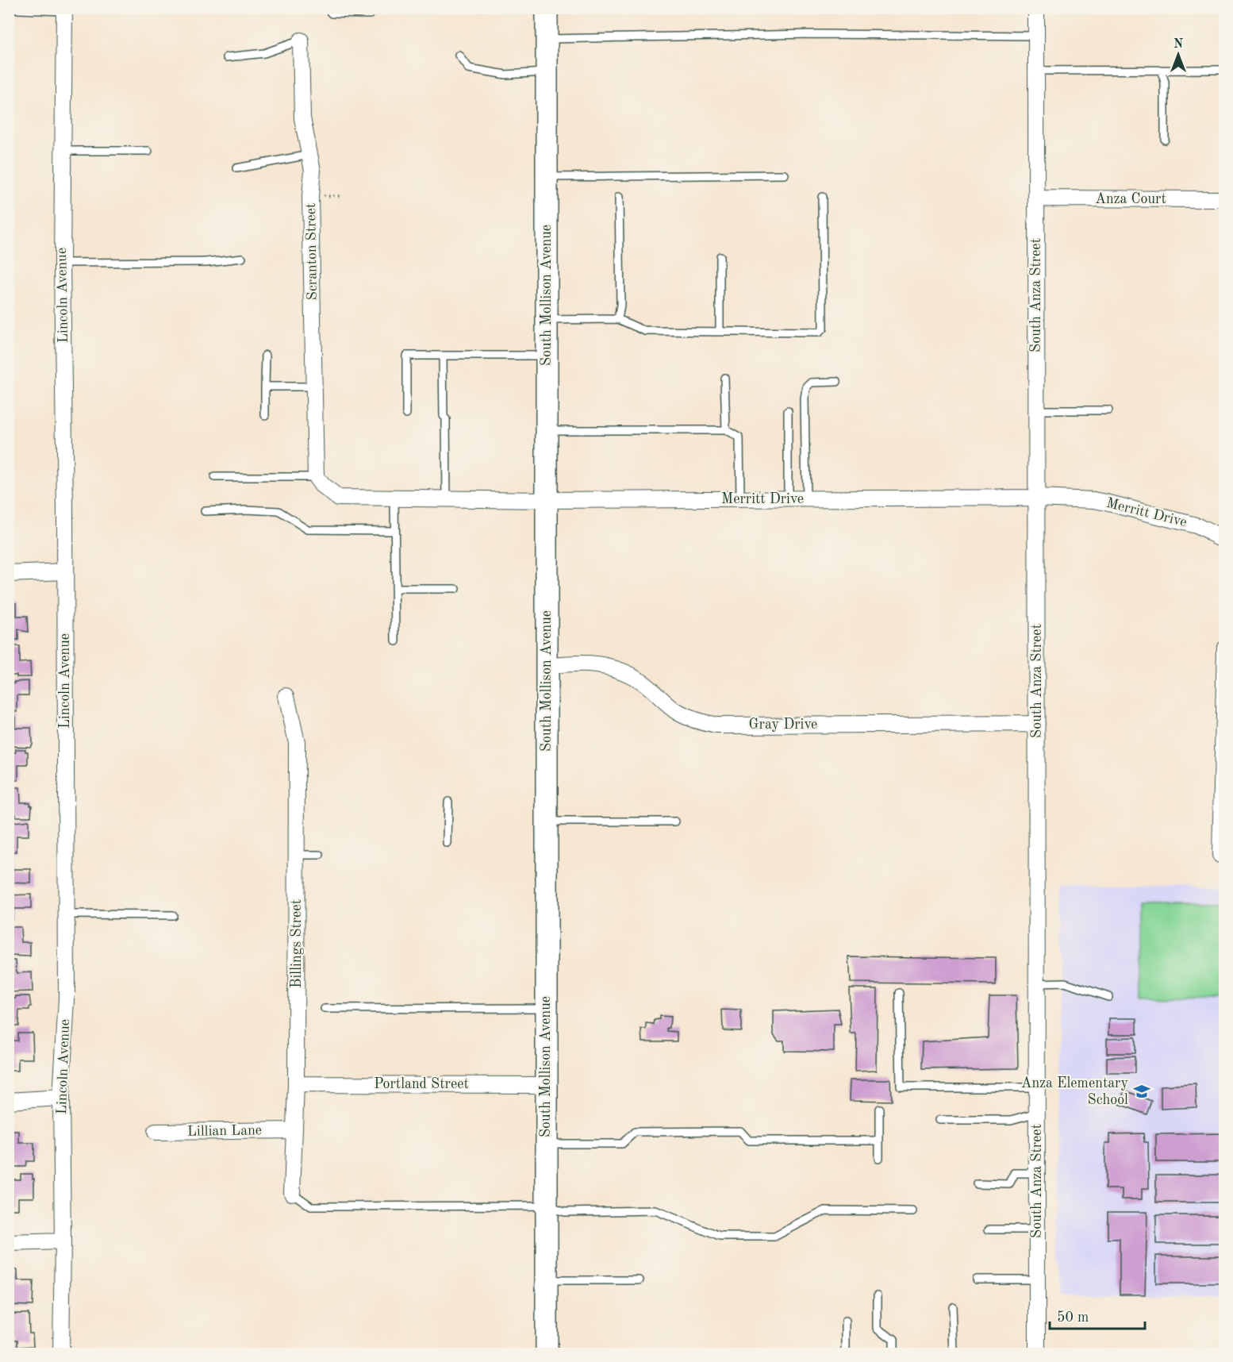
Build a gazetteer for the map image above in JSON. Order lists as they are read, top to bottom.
{
  "streets": {
    "main road": ["South Mollison Avenue"],
    "street": [
      "Anza Court",
      "Scranton Street",
      "Lincoln Avenue",
      "South Anza Street",
      "Merritt Drive",
      "Gray Drive",
      "Billings Street",
      "Portland Street",
      "Lillian Lane"
    ]
  },
  "crossings": [
    ["Anza Court", "South Anza Street"],
    ["Scranton Street", "Merritt Drive"],
    ["South Mollison Avenue", "Merritt Drive"],
    ["South Mollison Avenue", "Gray Drive"],
    ["South Mollison Avenue", "Portland Street"],
    ["South Anza Street", "Merritt Drive"],
    ["South Anza Street", "Gray Drive"],
    ["Billings Street", "Portland Street"],
    ["Billings Street", "Lillian Lane"]
  ],
  "places": {
    "school or university": ["Anza Elementary School"]
  },
  "scale_bar": "50 m",
  "north": "top"
}
